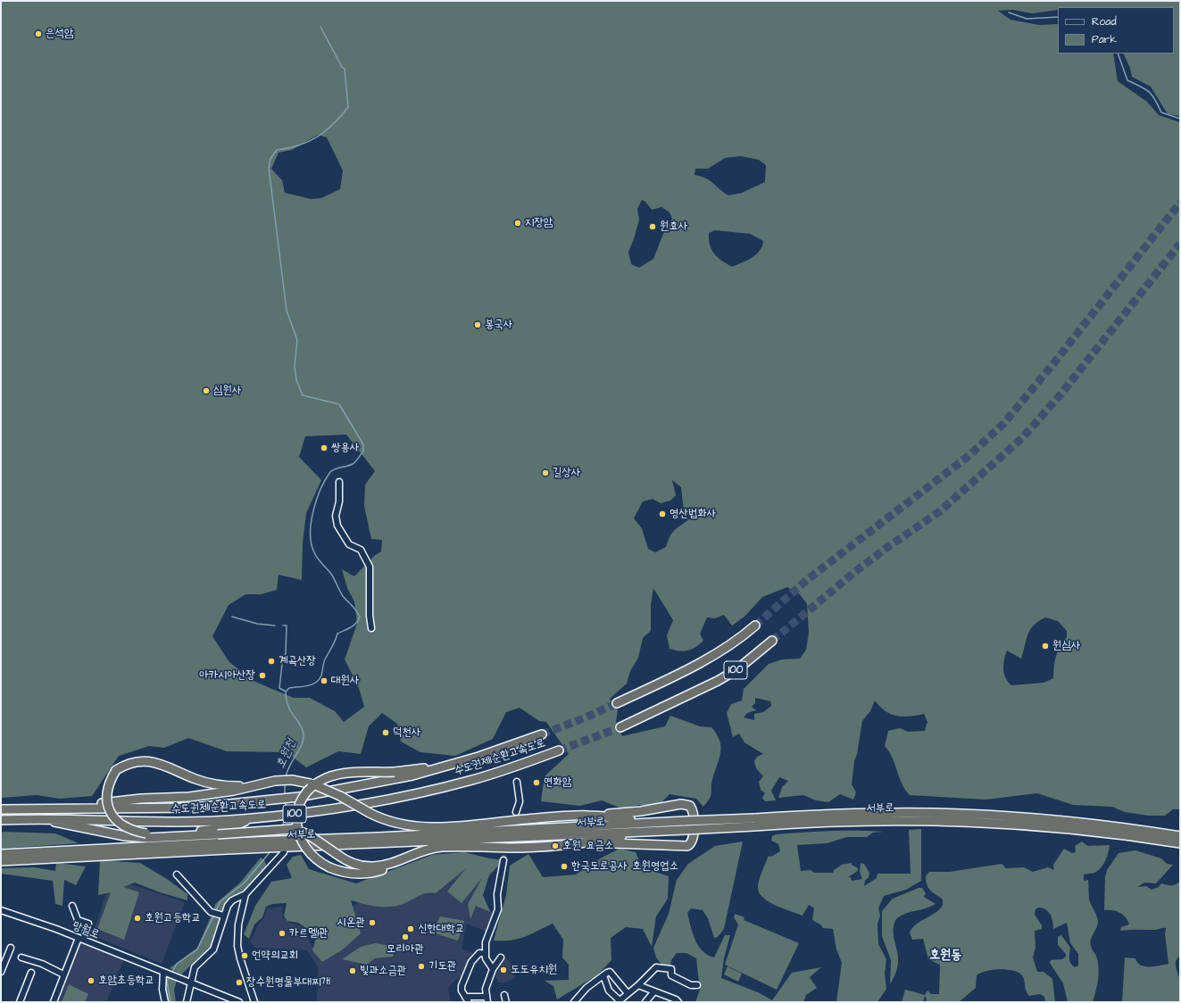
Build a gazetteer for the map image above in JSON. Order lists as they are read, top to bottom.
{
  "streets": {
    "highway": ["100", "수도권제1순환고속도로", "서부로"],
    "street": ["망월로"]
  },
  "districts": ["호원동"],
  "water": ["호원천"],
  "places": [
    "은석암",
    "지장암",
    "원효사",
    "봉국사",
    "심원사",
    "쌍용사",
    "길상사",
    "영산법화사",
    "원심사",
    "계곡산장",
    "아카시아산장",
    "대원사",
    "덕천사",
    "연화암",
    "호원 요금소",
    "한국도로공사 호원영업소",
    "호원고등학교",
    "시온관",
    "신한대학교",
    "카르멜1관",
    "모리아관",
    "언약의교회",
    "기도관",
    "도도유치원",
    "빛과소금관",
    "호암초등학교",
    "장수원명물부대찌개"
  ],
  "legend": ["Road", "Park"]
}
